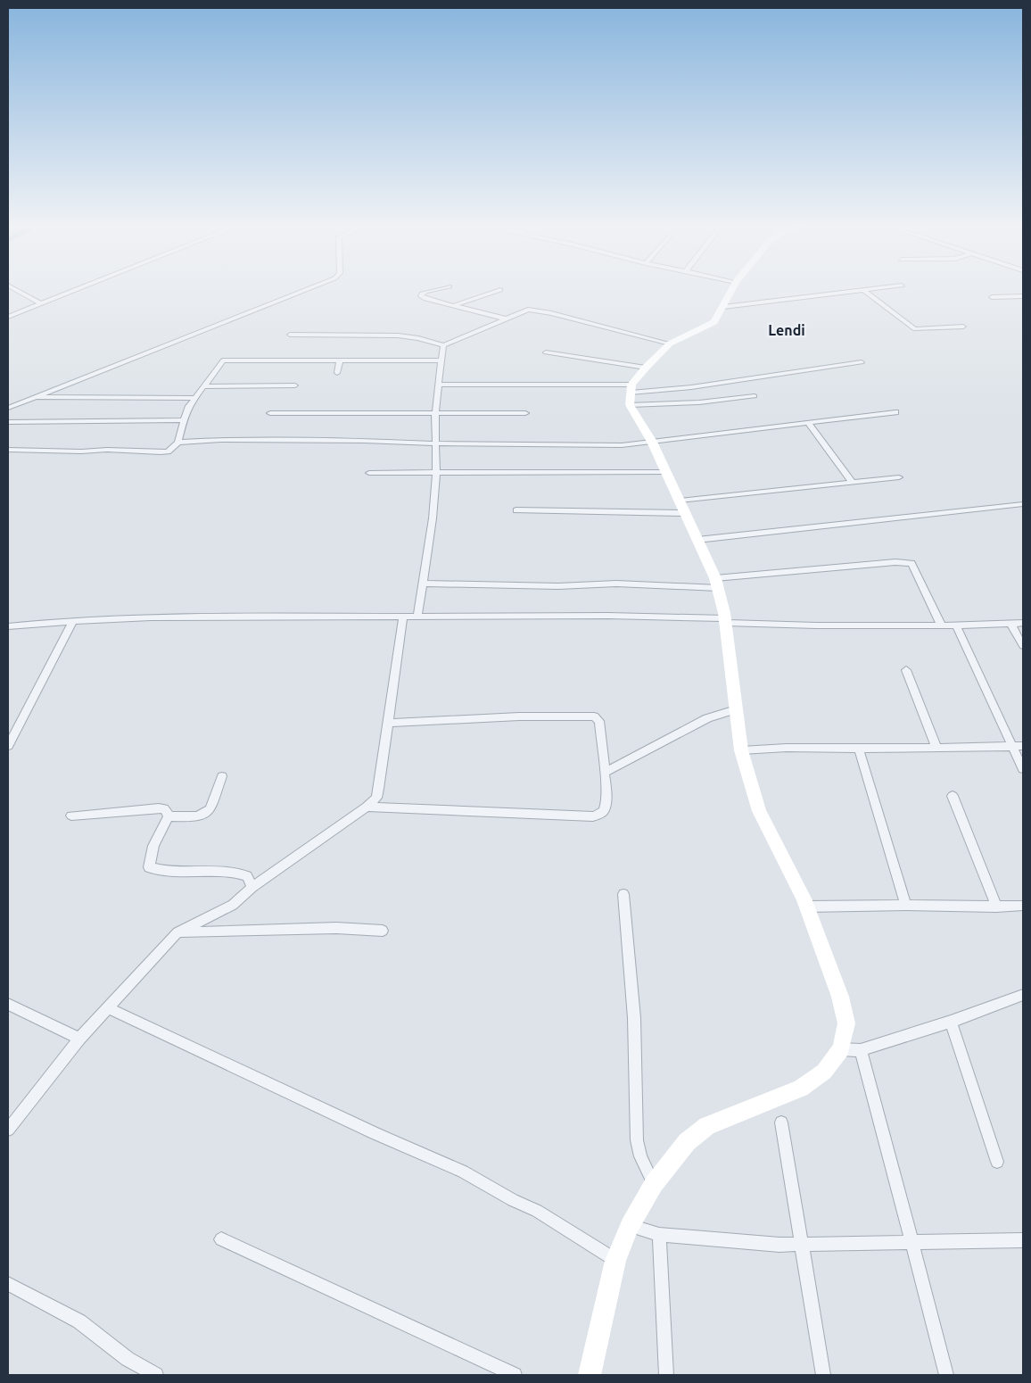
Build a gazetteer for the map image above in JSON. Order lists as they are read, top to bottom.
{
  "districts": ["Lendi"]
}
